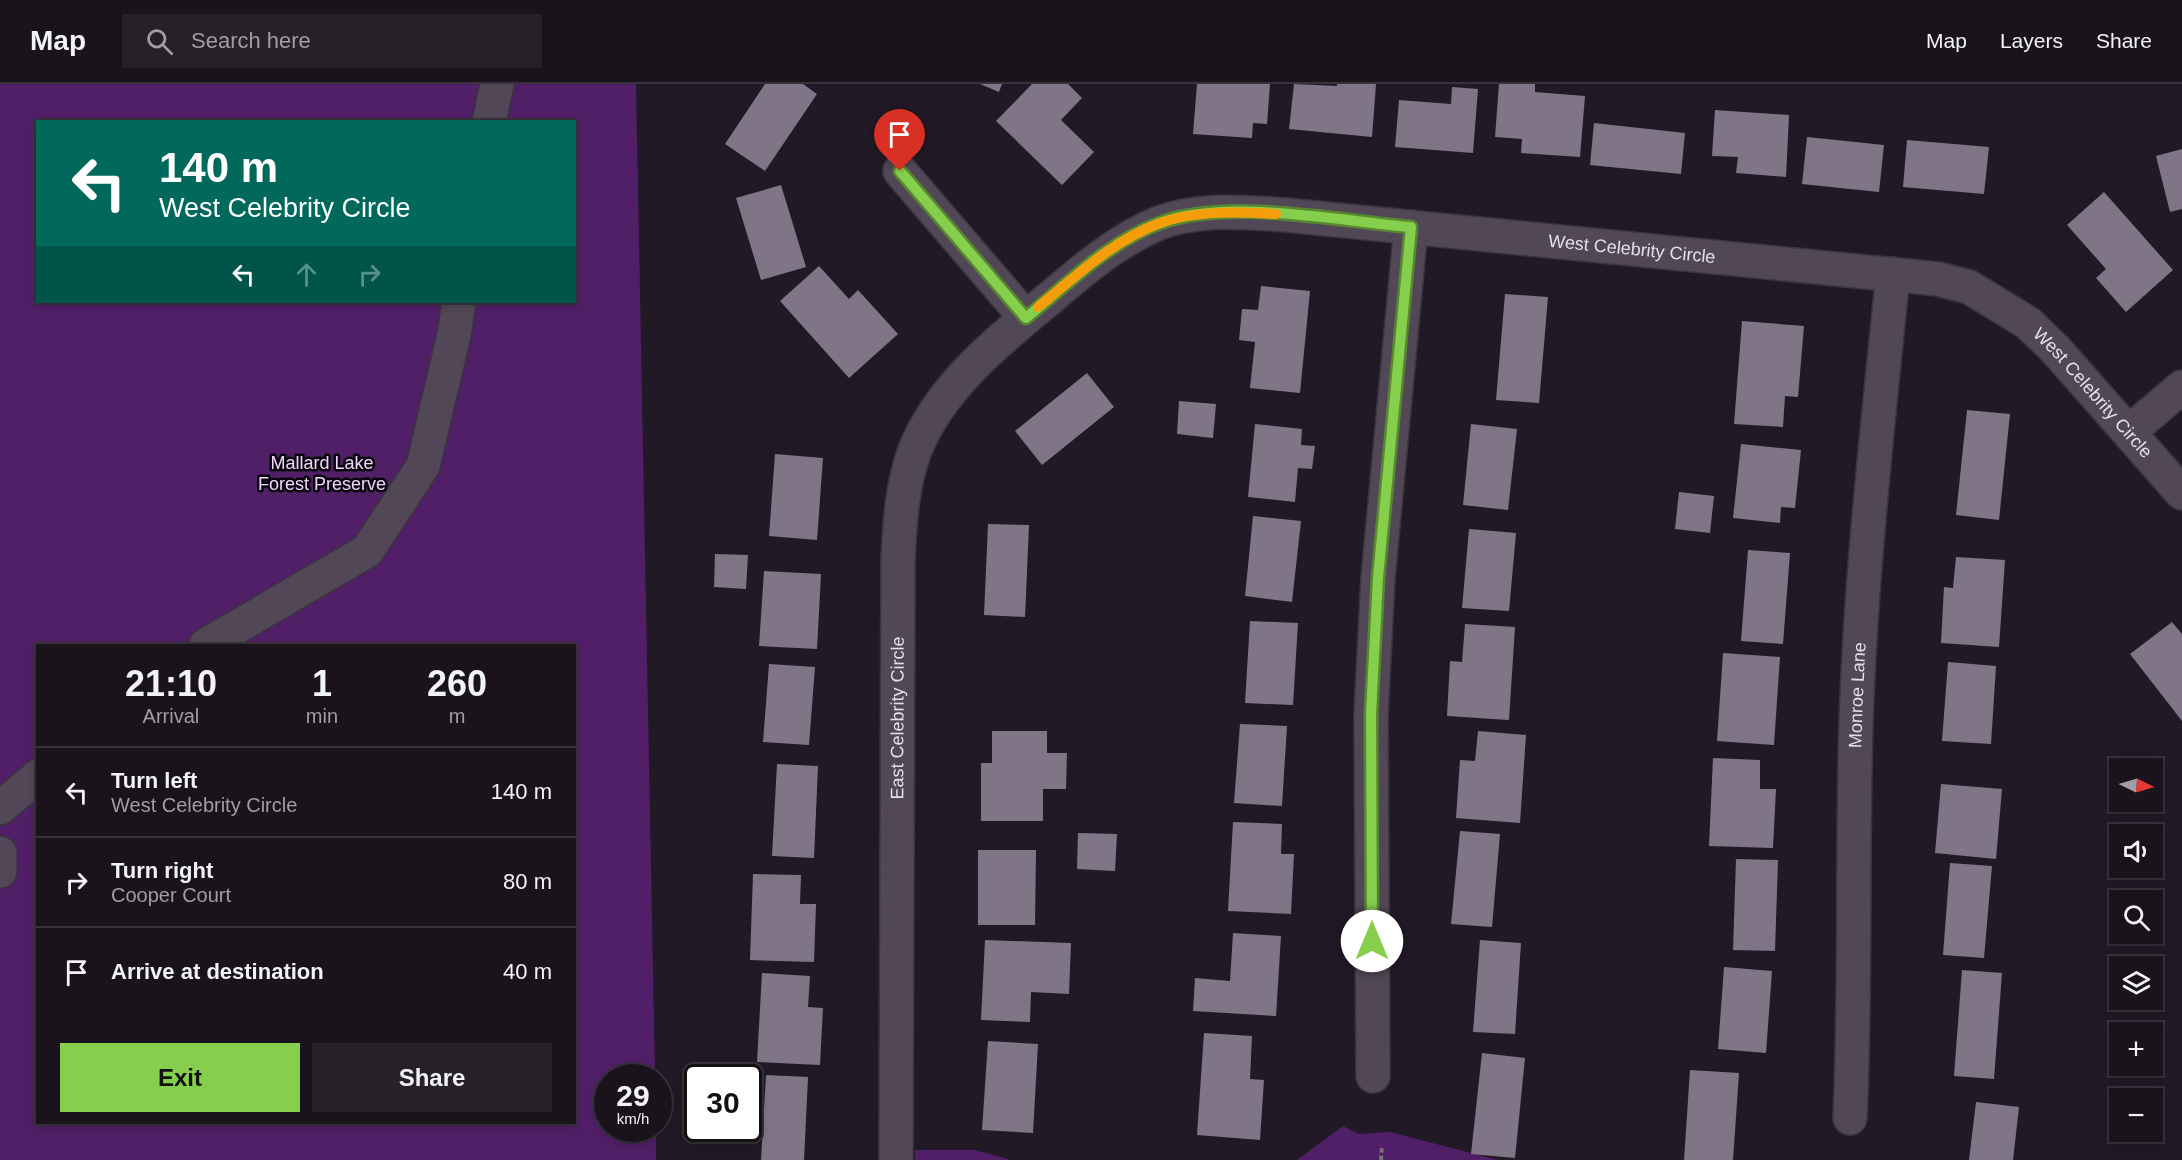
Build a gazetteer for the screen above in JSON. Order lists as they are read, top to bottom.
{
  "streets": {
    "street": ["West Celebrity Circle", "Monroe Lane", "East Celebrity Circle"]
  },
  "crossings": [
    ["West Celebrity Circle", "Monroe Lane"],
    ["West Celebrity Circle", "East Celebrity Circle"]
  ],
  "parks": ["Mallard Lake Forest Preserve"],
  "north": "right",
  "page": {
    "header": "Map",
    "search": "Search here",
    "nav": ["Map", "Layers", "Share"],
    "turn": ["140 m", "West Celebrity Circle"],
    "eta": [
      "21:10",
      "Arrival",
      "1",
      "min",
      "260",
      "m"
    ],
    "list": [
      {
        "name": "Turn left",
        "note": "West Celebrity Circle",
        "value": "140 m"
      },
      {
        "name": "Turn right",
        "note": "Cooper Court",
        "value": "80 m"
      },
      {
        "name": "Arrive at destination",
        "value": "40 m"
      }
    ],
    "map_buttons": ["+", "−"],
    "buttons": ["Exit", "Share"],
    "speed": "29 km/h",
    "limit": "30"
  }
}
